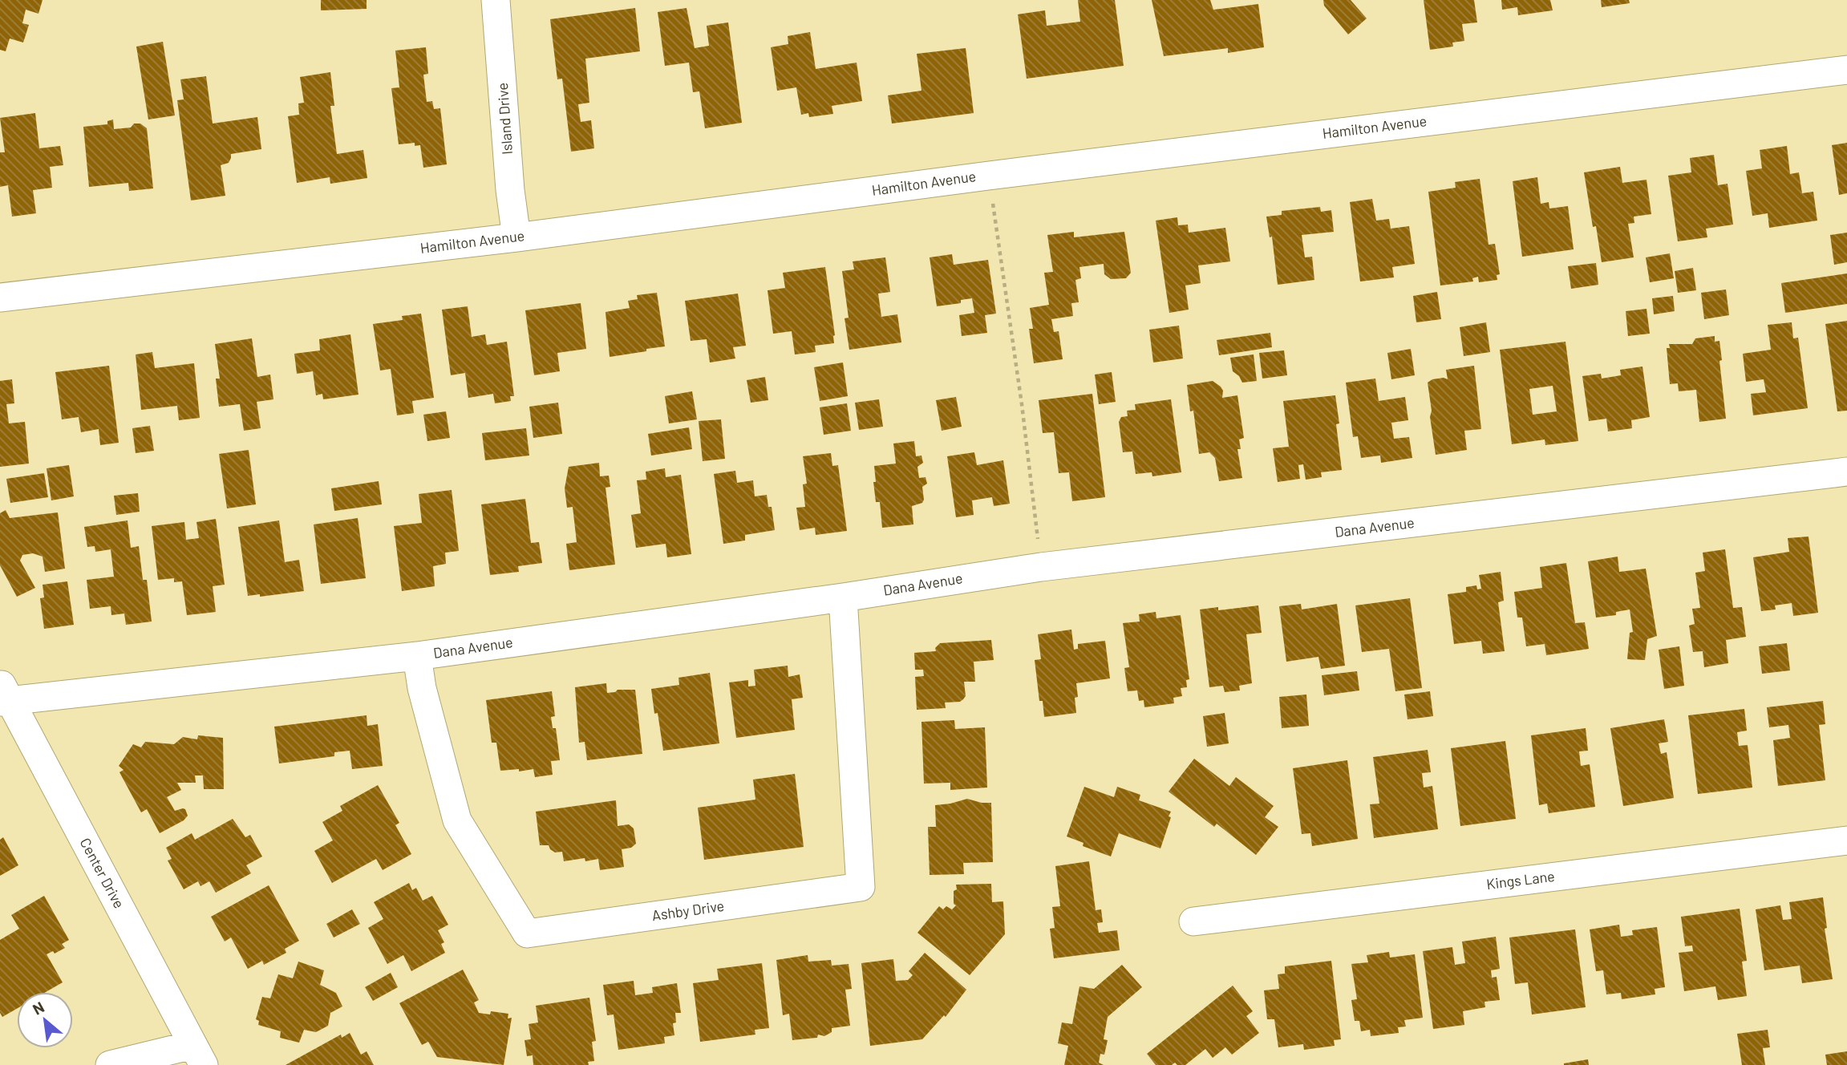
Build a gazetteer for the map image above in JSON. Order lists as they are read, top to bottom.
{
  "streets": {
    "street": [
      "Island Drive",
      "Hamilton Avenue",
      "Dana Avenue",
      "Center Drive",
      "Kings Lane",
      "Ashby Drive"
    ]
  },
  "crossings": [
    ["Island Drive", "Hamilton Avenue"],
    ["Dana Avenue", "Center Drive"],
    ["Dana Avenue", "Ashby Drive"]
  ],
  "north": "top left"
}
